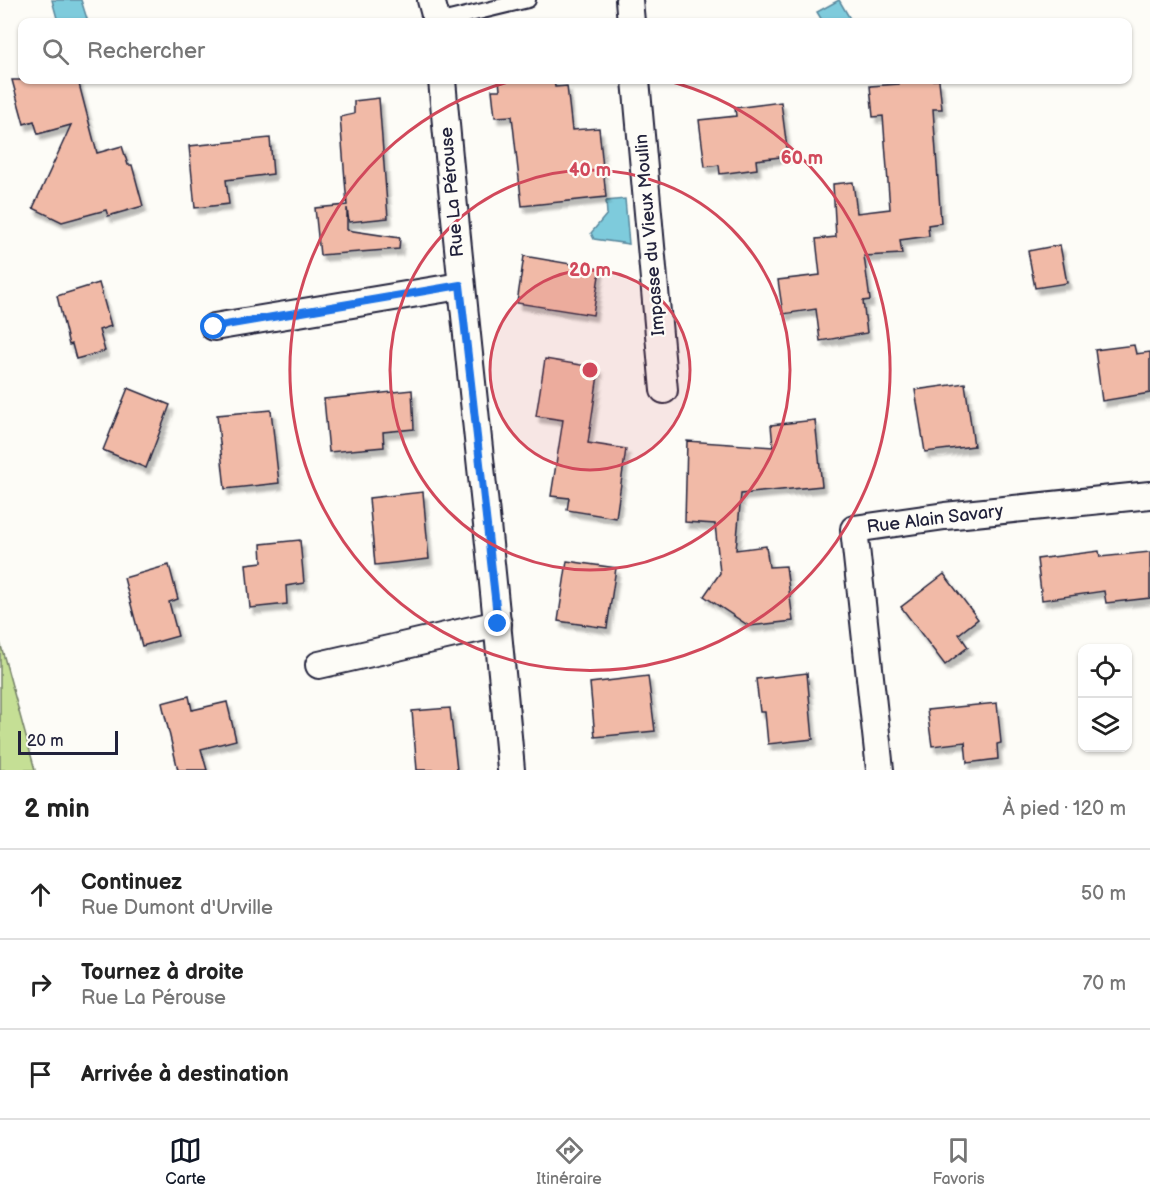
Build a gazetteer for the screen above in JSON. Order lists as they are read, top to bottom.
{
  "streets": {
    "street": ["Rue La Pérouse", "Impasse du Vieux Moulin", "Rue Alain Savary"]
  },
  "scale_bar": "20 m",
  "page": {
    "search": "Rechercher",
    "scale": "20 m",
    "heading": ["2 min", "À pied · 120 m"],
    "list": [
      ["Continuez", "Rue Dumont d'Urville", "50 m"],
      ["Tournez à droite", "Rue La Pérouse", "70 m"],
      "Arrivée à destination"
    ],
    "nav": ["Carte", "Itinéraire", "Favoris"]
  },
  "rings": ["60 m", "40 m", "20 m"]
}
